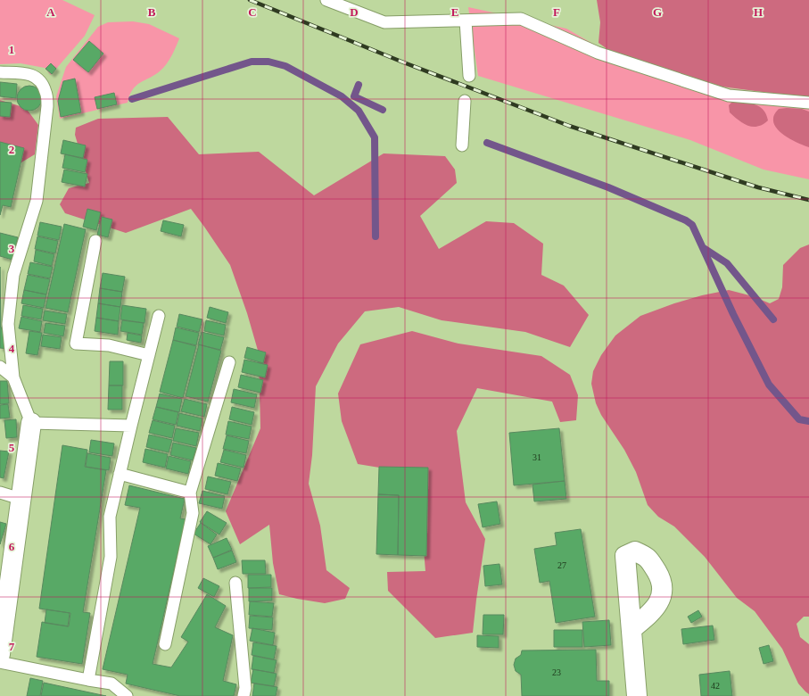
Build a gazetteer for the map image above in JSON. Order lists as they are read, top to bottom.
{
  "house_numbers": [
    "31",
    "27",
    "23",
    "42"
  ],
  "grid": {
    "columns": [
      "A",
      "B",
      "C",
      "D",
      "E",
      "F",
      "G",
      "H"
    ],
    "rows": [
      "1",
      "2",
      "3",
      "4",
      "5",
      "6",
      "7"
    ]
  }
}
